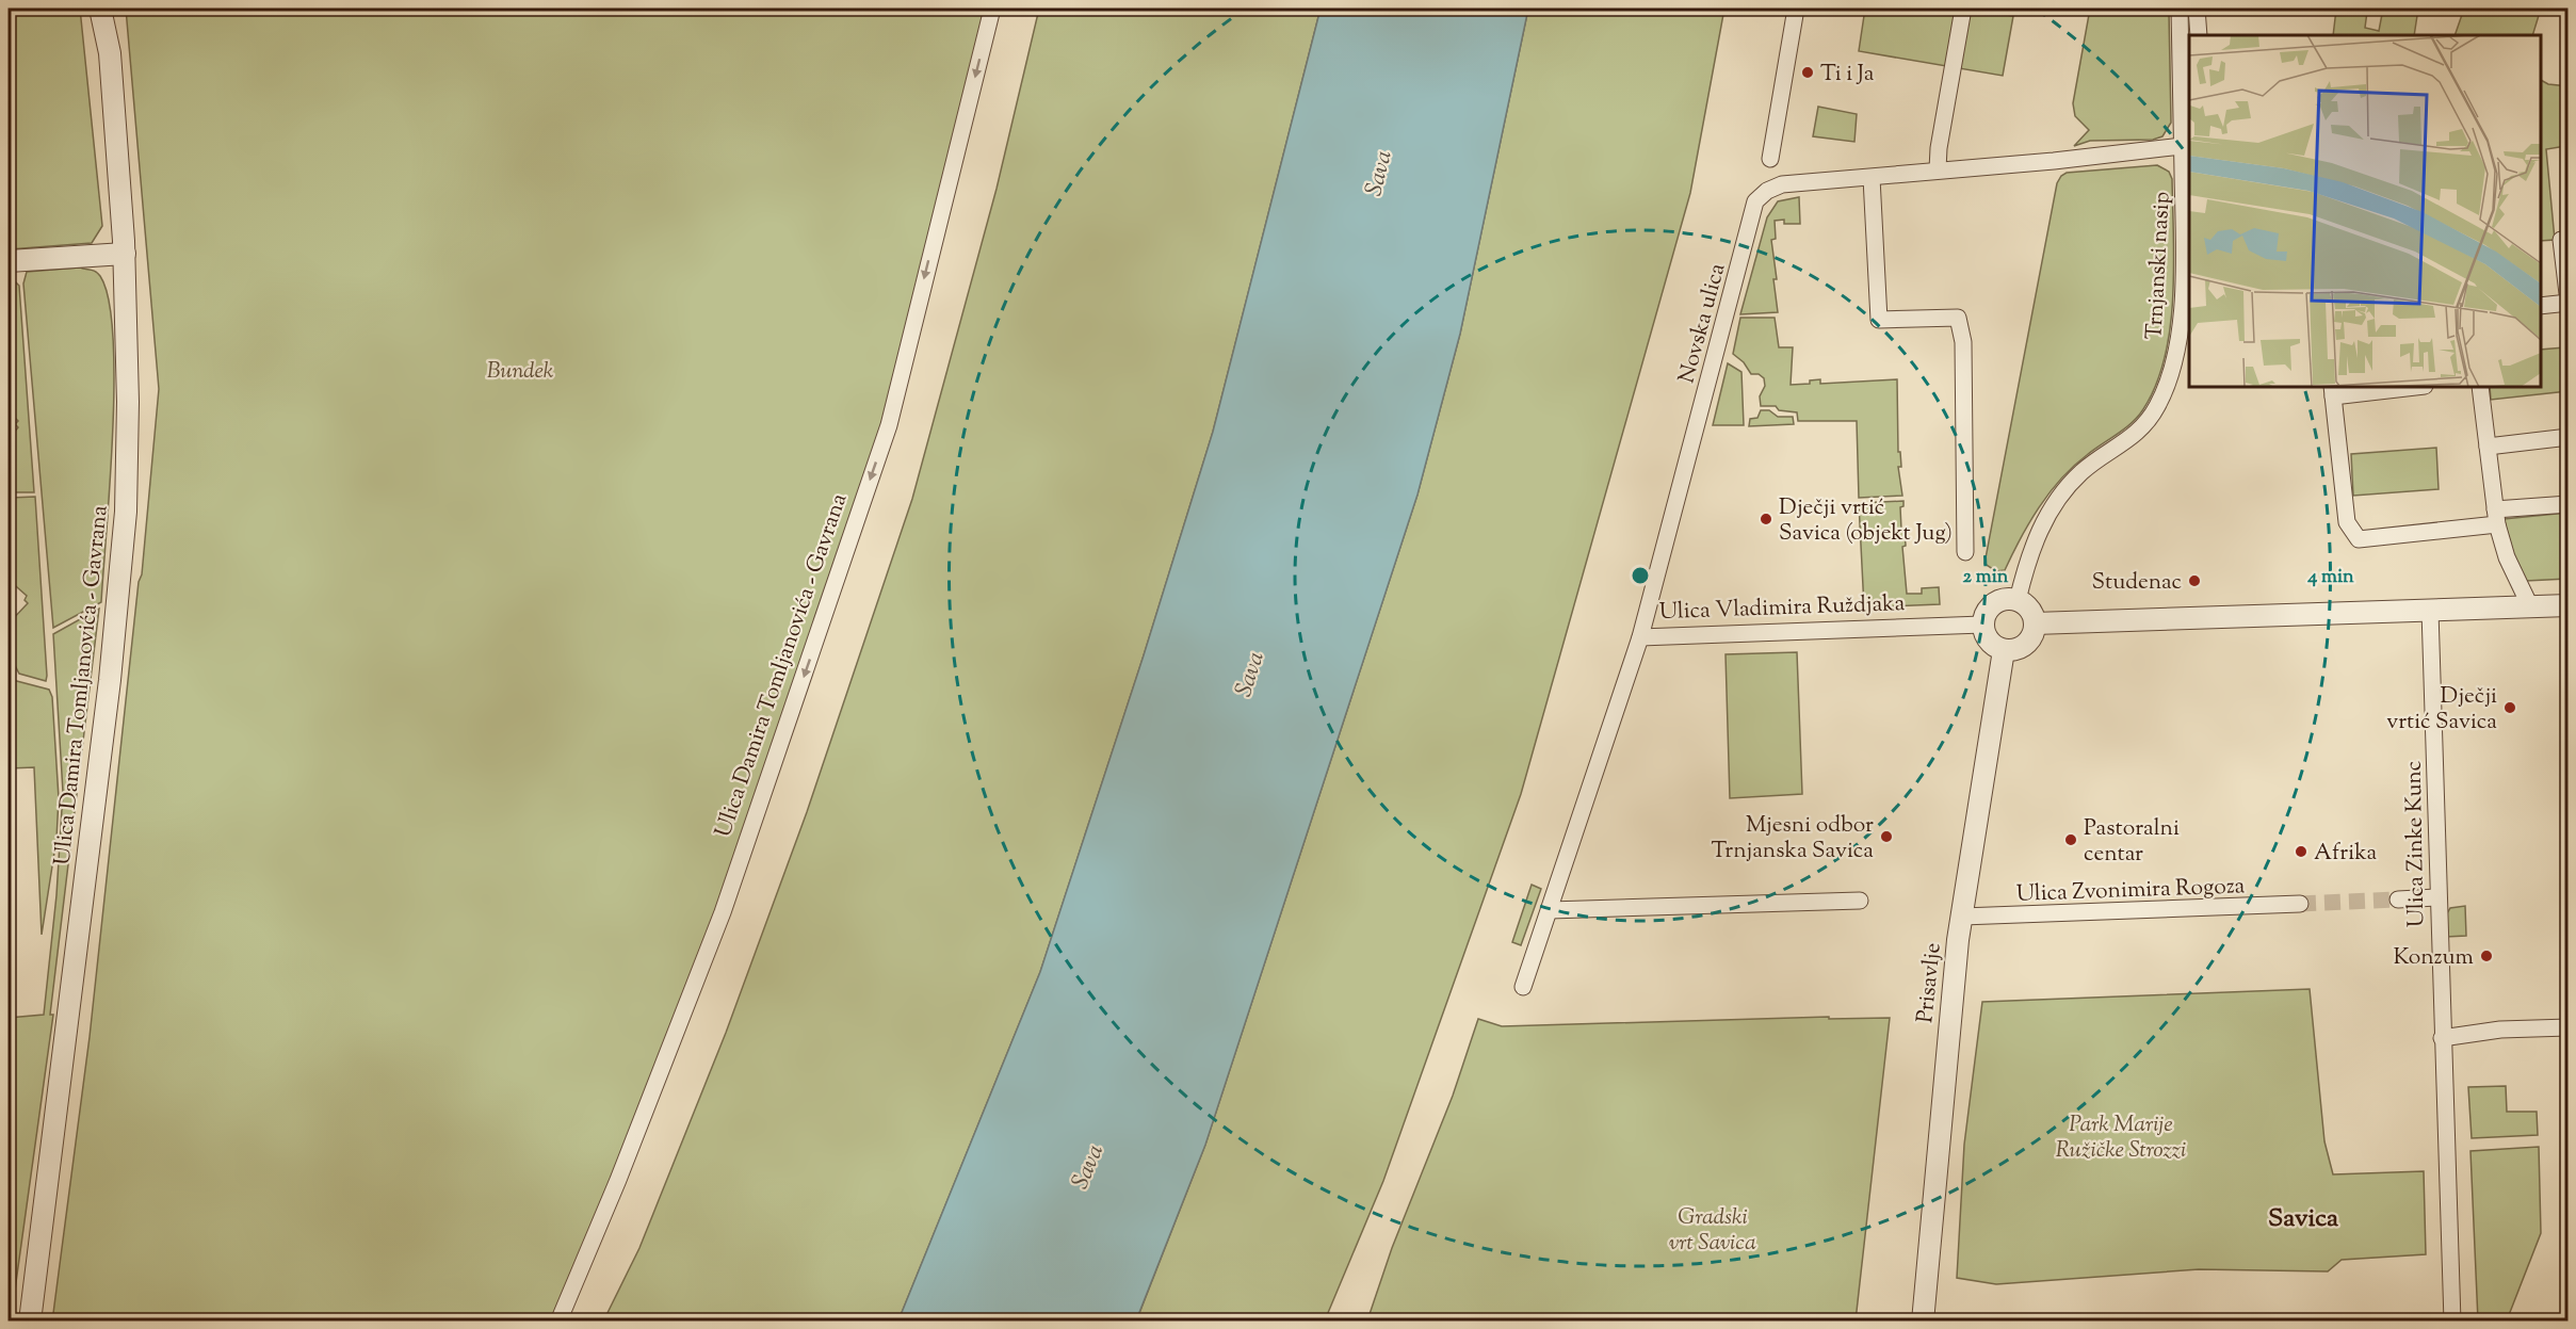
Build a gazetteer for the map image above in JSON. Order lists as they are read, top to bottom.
{
  "streets": {
    "street": [
      "Trnjanski nasip",
      "Novska ulica",
      "Ulica Vladimira Ruždjaka",
      "Ulica Damira Tomljanovića - Gavrana",
      "Ulica Zinke Kunc",
      "Ulica Zvonimira Rogoza",
      "Prisavlje"
    ]
  },
  "crossings": [
    ["Trnjanski nasip", "Novska ulica"],
    ["Trnjanski nasip", "Ulica Vladimira Ruždjaka"],
    ["Trnjanski nasip", "Prisavlje"],
    ["Novska ulica", "Ulica Vladimira Ruždjaka"],
    ["Ulica Vladimira Ruždjaka", "Prisavlje"],
    ["Ulica Zvonimira Rogoza", "Prisavlje"]
  ],
  "one_way": ["Ulica Damira Tomljanovića - Gavrana"],
  "districts": ["Savica"],
  "water": ["Sava"],
  "parks": ["Bundek", "Park Marije Ružičke Strozzi", "Gradski vrt Savica"],
  "places": [
    "Ti i Ja",
    "Dječji vrtić Savica (objekt Jug)",
    "Studenac",
    "Dječji vrtić Savica",
    "Mjesni odbor Trnjanska Savica",
    "Pastoralni centar",
    "Afrika",
    "Konzum"
  ],
  "rings": ["2 min", "4 min"]
}
